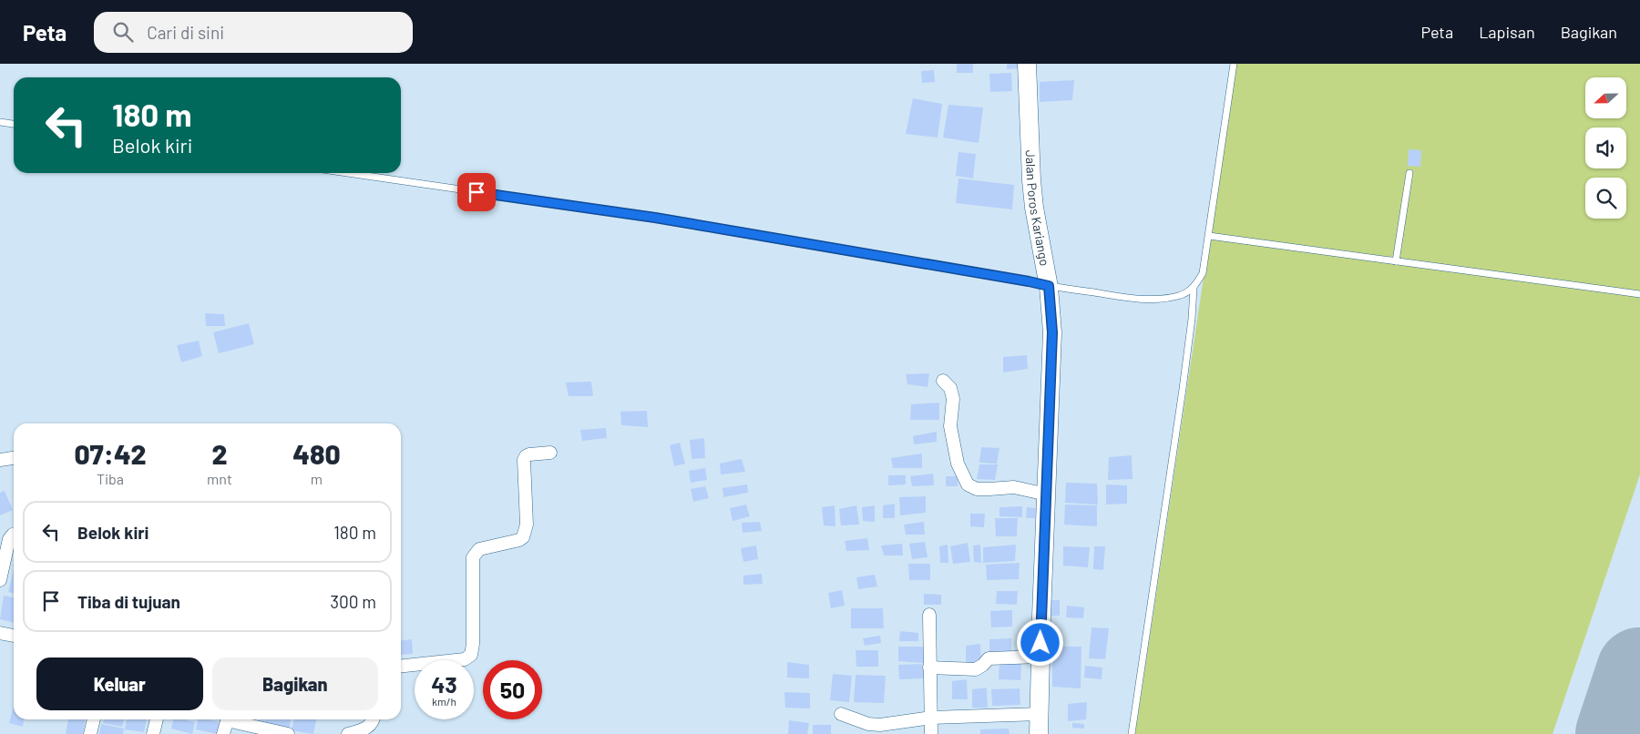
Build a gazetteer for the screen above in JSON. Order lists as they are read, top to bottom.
{
  "streets": {
    "main road": ["Jalan Poros Kariango"]
  },
  "north": "left",
  "page": {
    "header": "Peta",
    "search": "Cari di sini",
    "nav": ["Peta", "Lapisan", "Bagikan"],
    "turn": ["180 m", "Belok kiri"],
    "eta": [
      "07:42",
      "Tiba",
      "2",
      "mnt",
      "480",
      "m"
    ],
    "list": [
      {
        "name": "Belok kiri",
        "value": "180 m"
      },
      {
        "name": "Tiba di tujuan",
        "value": "300 m"
      }
    ],
    "buttons": ["Keluar", "Bagikan"],
    "speed": "43 km/h",
    "limit": "50"
  }
}
